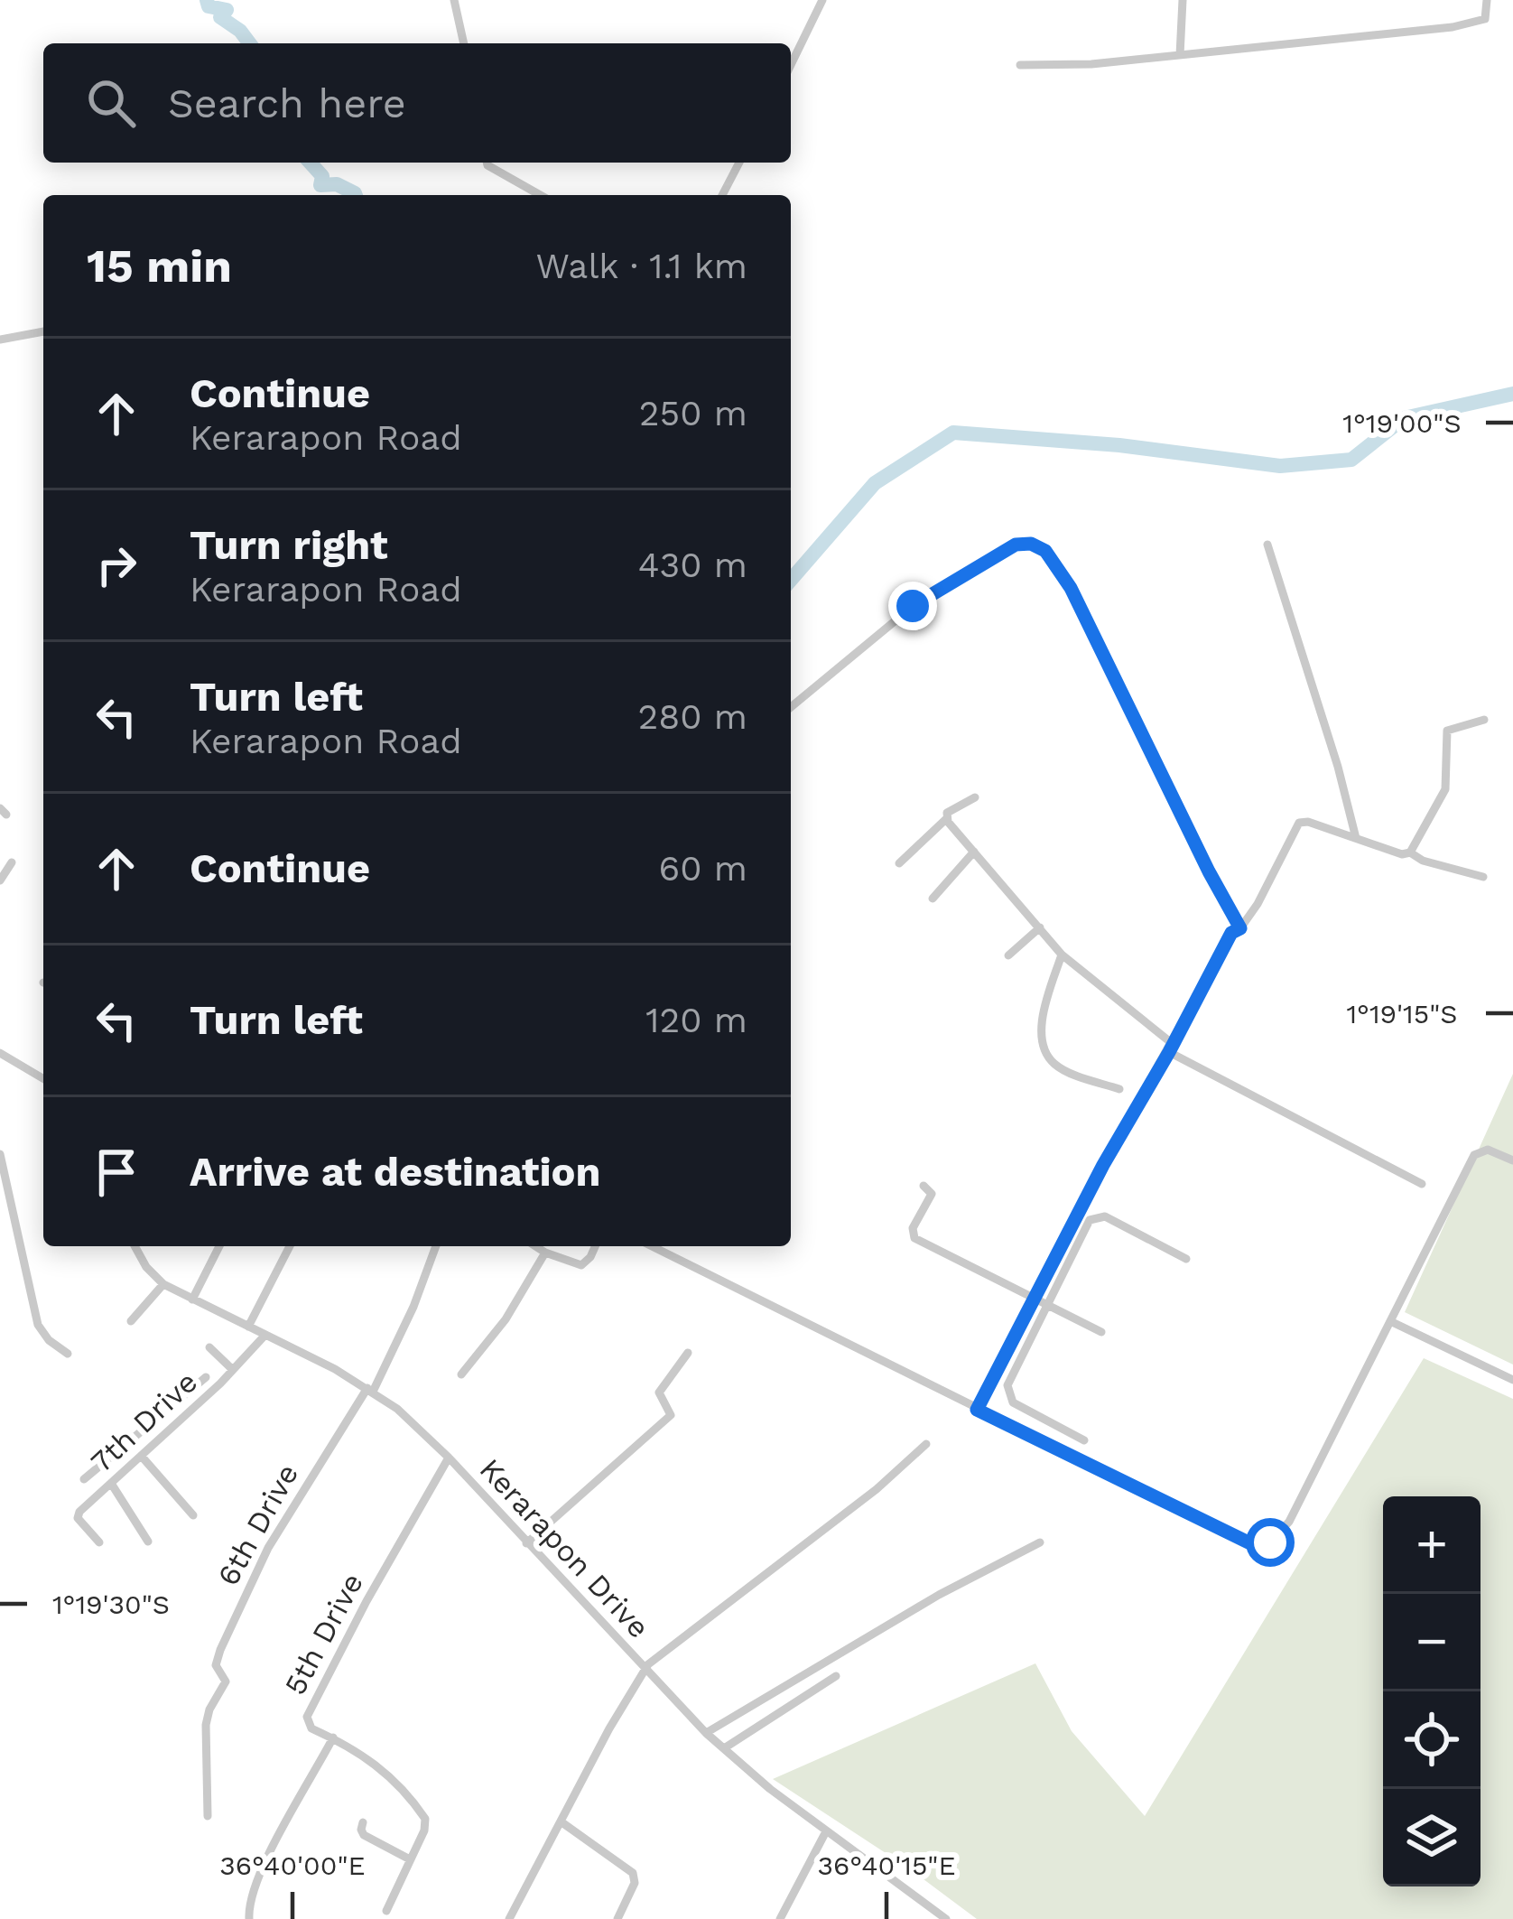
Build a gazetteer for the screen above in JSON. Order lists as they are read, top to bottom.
{
  "streets": {
    "street": [
      "7th Drive",
      "6th Drive",
      "Kerarapon Drive",
      "5th Drive"
    ]
  },
  "crossings": [
    ["7th Drive", "Kerarapon Drive"],
    ["6th Drive", "Kerarapon Drive"],
    ["Kerarapon Drive", "5th Drive"]
  ],
  "page": {
    "search": "Search here",
    "heading": ["15 min", "Walk · 1.1 km"],
    "list": [
      ["Continue", "Kerarapon Road", "250 m"],
      ["Turn right", "Kerarapon Road", "430 m"],
      ["Turn left", "Kerarapon Road", "280 m"],
      ["Continue", "60 m"],
      ["Turn left", "120 m"],
      "Arrive at destination"
    ],
    "map_buttons": ["+", "−"]
  },
  "coordinates": [
    "1°19'00\"S",
    "1°19'15\"S",
    "1°19'30\"S",
    "36°40'00\"E",
    "36°40'15\"E"
  ]
}
